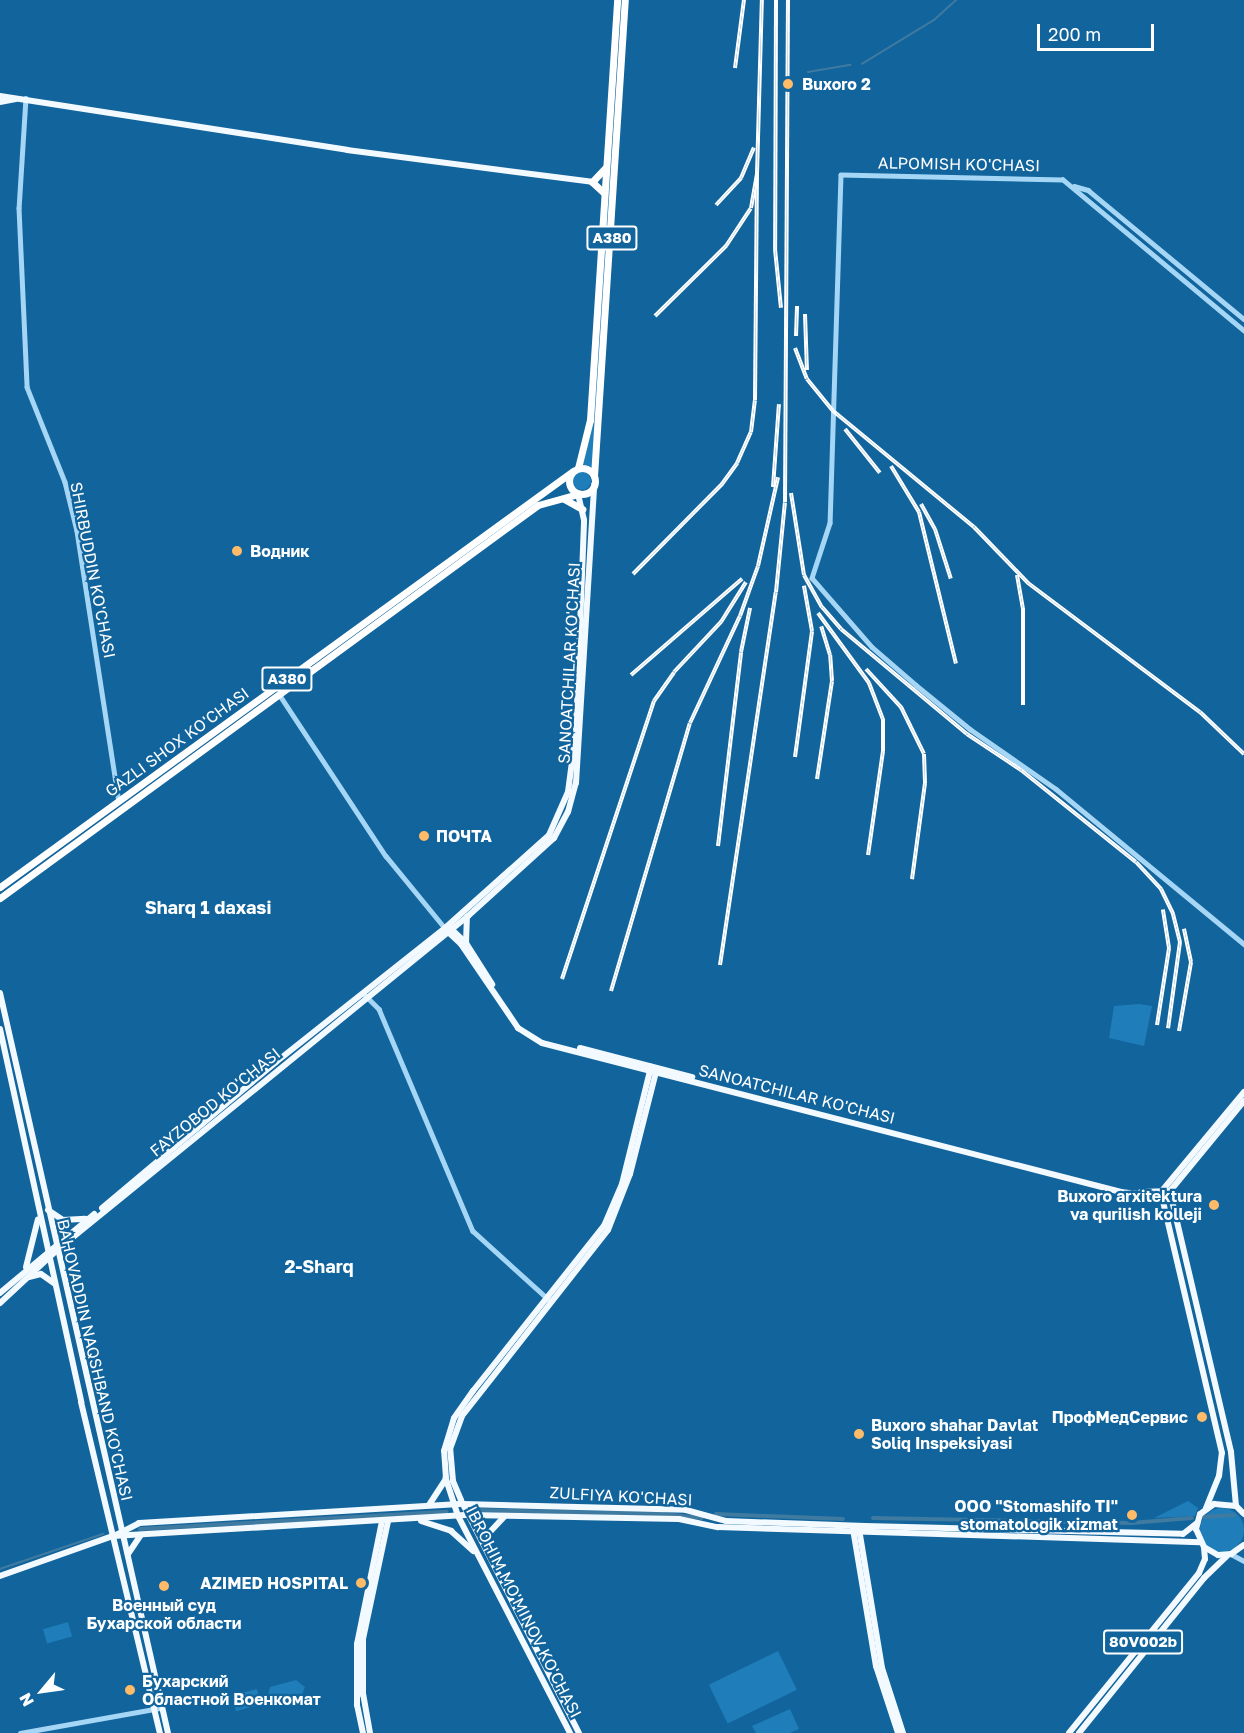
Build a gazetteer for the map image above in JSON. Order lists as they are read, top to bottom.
{
  "streets": {
    "highway": ["A380", "GAZLI SHOX KO'CHASI"],
    "main road": [
      "SANOATCHILAR KO'CHASI",
      "FAYZOBOD KO'CHASI",
      "BAHOVADDIN NAQSHBAND KO'CHASI",
      "ZULFIYA KO'CHASI",
      "IBROHIM MO'MINOV KO'CHASI",
      "80V002b"
    ],
    "street": ["ALPOMISH KO'CHASI", "SHIRBUDDIN KO'CHASI"]
  },
  "crossings": [
    ["A380", "SANOATCHILAR KO'CHASI"],
    ["A380", "GAZLI SHOX KO'CHASI"],
    ["SHIRBUDDIN KO'CHASI", "GAZLI SHOX KO'CHASI"],
    ["SANOATCHILAR KO'CHASI", "GAZLI SHOX KO'CHASI"],
    ["SANOATCHILAR KO'CHASI", "FAYZOBOD KO'CHASI"],
    ["FAYZOBOD KO'CHASI", "BAHOVADDIN NAQSHBAND KO'CHASI"],
    ["BAHOVADDIN NAQSHBAND KO'CHASI", "ZULFIYA KO'CHASI"],
    ["ZULFIYA KO'CHASI", "IBROHIM MO'MINOV KO'CHASI"],
    ["ZULFIYA KO'CHASI", "80V002b"]
  ],
  "districts": ["Sharq 1 daxasi", "2-Sharq"],
  "places": [
    "Buxoro 2",
    "Водник",
    "ПОЧТА",
    "Buxoro arxitektura va qurilish kolleji",
    "ПрофМедСервис",
    "Buxoro shahar Davlat Soliq Inspeksiyasi",
    "OOO \"Stomashifo TI\" stomatologik xizmat",
    "AZIMED HOSPITAL",
    "Военный суд Бухарской области",
    "Бухарский Областной Военкомат"
  ],
  "scale_bar": "200 m",
  "north": "bottom left"
}
